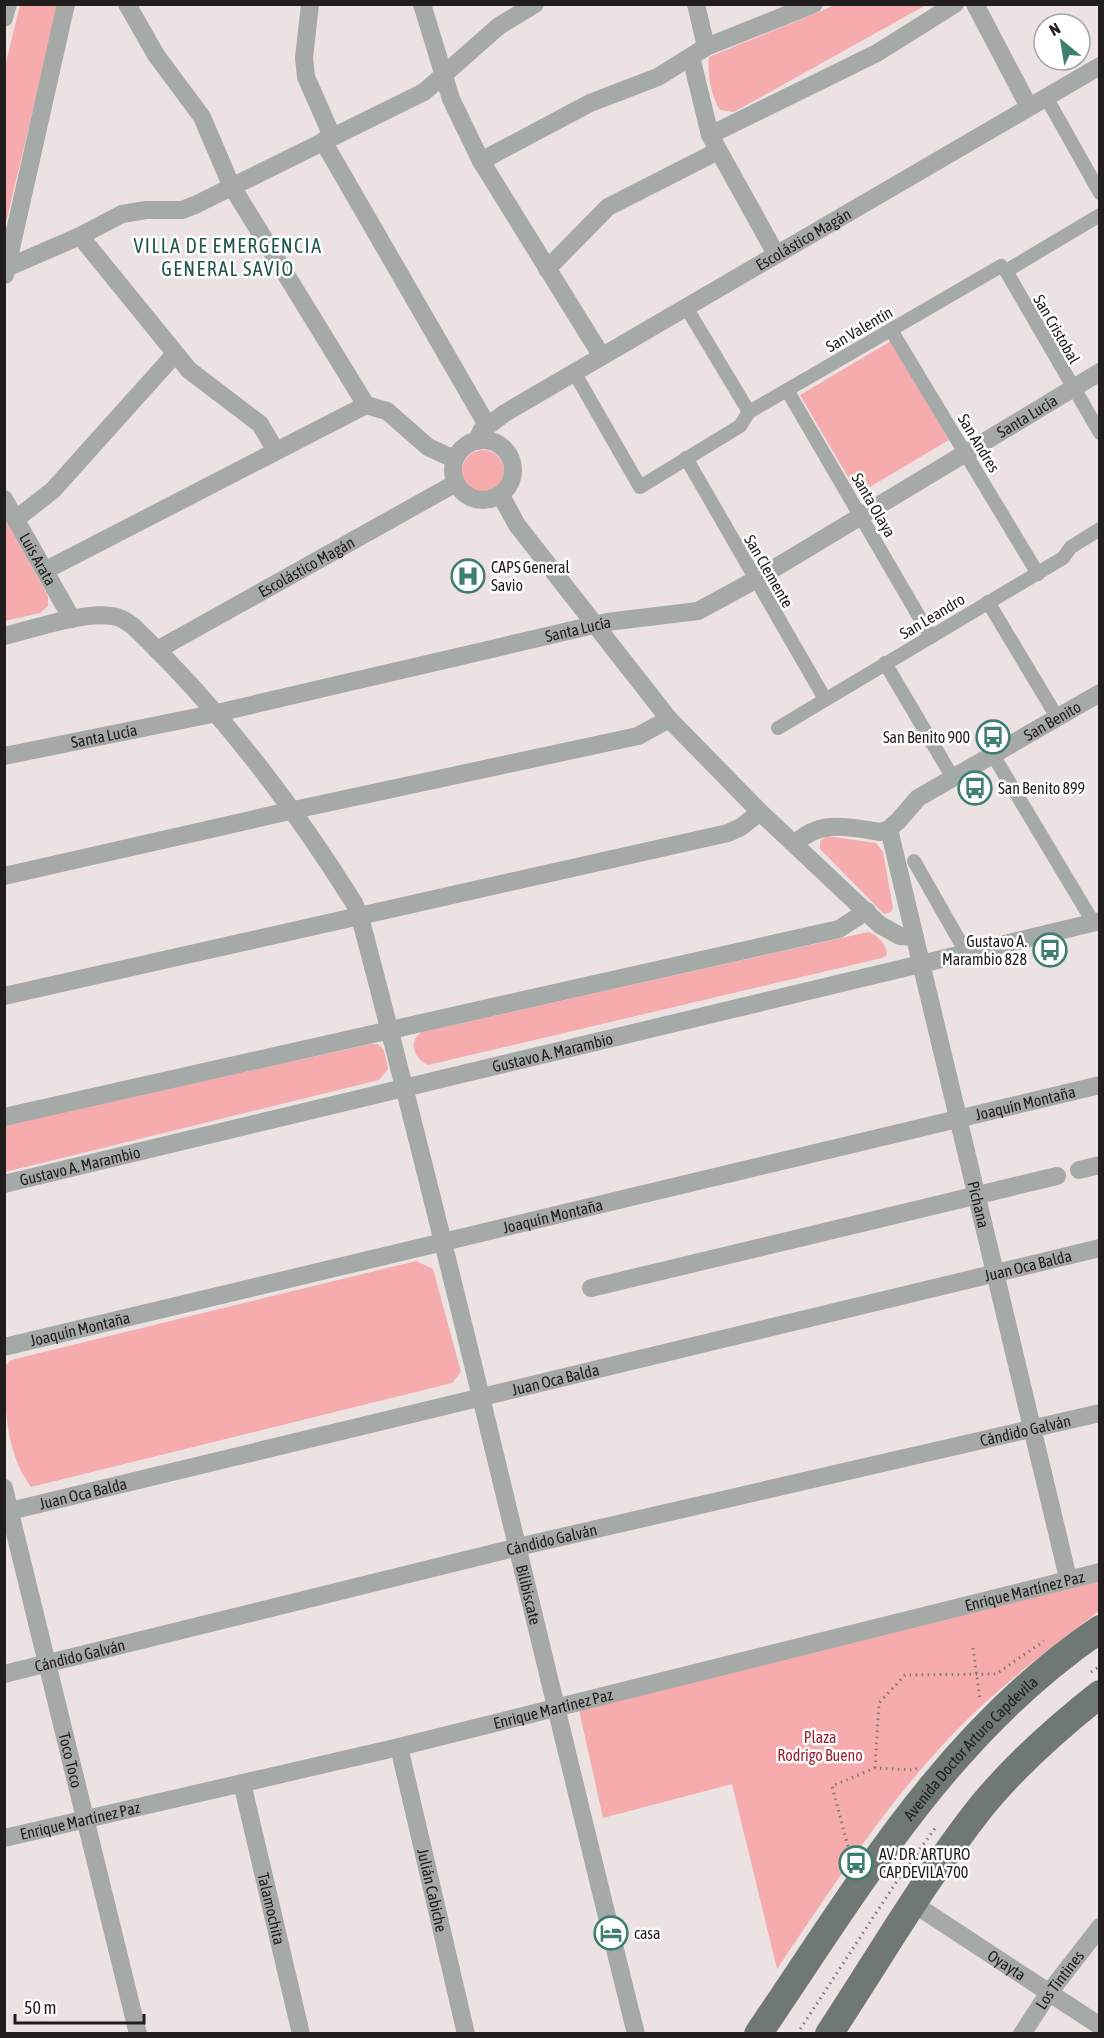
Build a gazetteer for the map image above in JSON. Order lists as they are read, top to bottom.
{
  "streets": {
    "main road": ["Avenida Doctor Arturo Capdevila"],
    "street": [
      "Escolástico Magán",
      "San Valentín",
      "San Cristobal",
      "Santa Lucía",
      "San Andres",
      "Santa Olaya",
      "Luis Arata",
      "San Clemente",
      "San Leandro",
      "San Benito",
      "Gustavo A. Marambio",
      "Joaquín Montaña",
      "Pichana",
      "Juan Oca Balda",
      "Cándido Galván",
      "Enrique Martínez Paz",
      "Bilibiscate",
      "Toco Toco",
      "Julián Cabiche",
      "Talamochita",
      "Oyayta",
      "Los Tintines"
    ]
  },
  "crossings": [
    ["Escolástico Magán", "San Valentín"],
    ["Escolástico Magán", "Bilibiscate"],
    ["San Valentín", "San Cristobal"],
    ["San Valentín", "San Andres"],
    ["San Valentín", "Santa Olaya"],
    ["San Valentín", "San Clemente"],
    ["San Cristobal", "Santa Lucía"],
    ["Santa Lucía", "San Andres"],
    ["Santa Lucía", "Santa Olaya"],
    ["Santa Lucía", "San Clemente"],
    ["Santa Lucía", "Bilibiscate"],
    ["San Andres", "San Leandro"],
    ["Santa Olaya", "San Leandro"],
    ["Luis Arata", "Bilibiscate"],
    ["San Clemente", "San Leandro"],
    ["San Benito", "Pichana"],
    ["Gustavo A. Marambio", "Pichana"],
    ["Gustavo A. Marambio", "Bilibiscate"],
    ["Joaquín Montaña", "Pichana"],
    ["Joaquín Montaña", "Bilibiscate"],
    ["Pichana", "Juan Oca Balda"],
    ["Pichana", "Cándido Galván"],
    ["Pichana", "Enrique Martínez Paz"],
    ["Juan Oca Balda", "Bilibiscate"],
    ["Juan Oca Balda", "Toco Toco"],
    ["Cándido Galván", "Bilibiscate"],
    ["Cándido Galván", "Toco Toco"],
    ["Enrique Martínez Paz", "Bilibiscate"],
    ["Enrique Martínez Paz", "Toco Toco"],
    ["Enrique Martínez Paz", "Julián Cabiche"],
    ["Enrique Martínez Paz", "Talamochita"],
    ["Oyayta", "Los Tintines"]
  ],
  "districts": ["VILLA DE EMERGENCIA GENERAL SAVIO"],
  "parks": ["Plaza Rodrigo Bueno"],
  "places": {
    "hospital": ["CAPS General Savio"],
    "bus stop": [
      "San Benito 900",
      "San Benito 899",
      "Gustavo A. Marambio 828",
      "AV. DR. ARTURO CAPDEVILA 700"
    ],
    "hotel": ["casa"]
  },
  "scale_bar": "50 m",
  "north": "top left"
}
